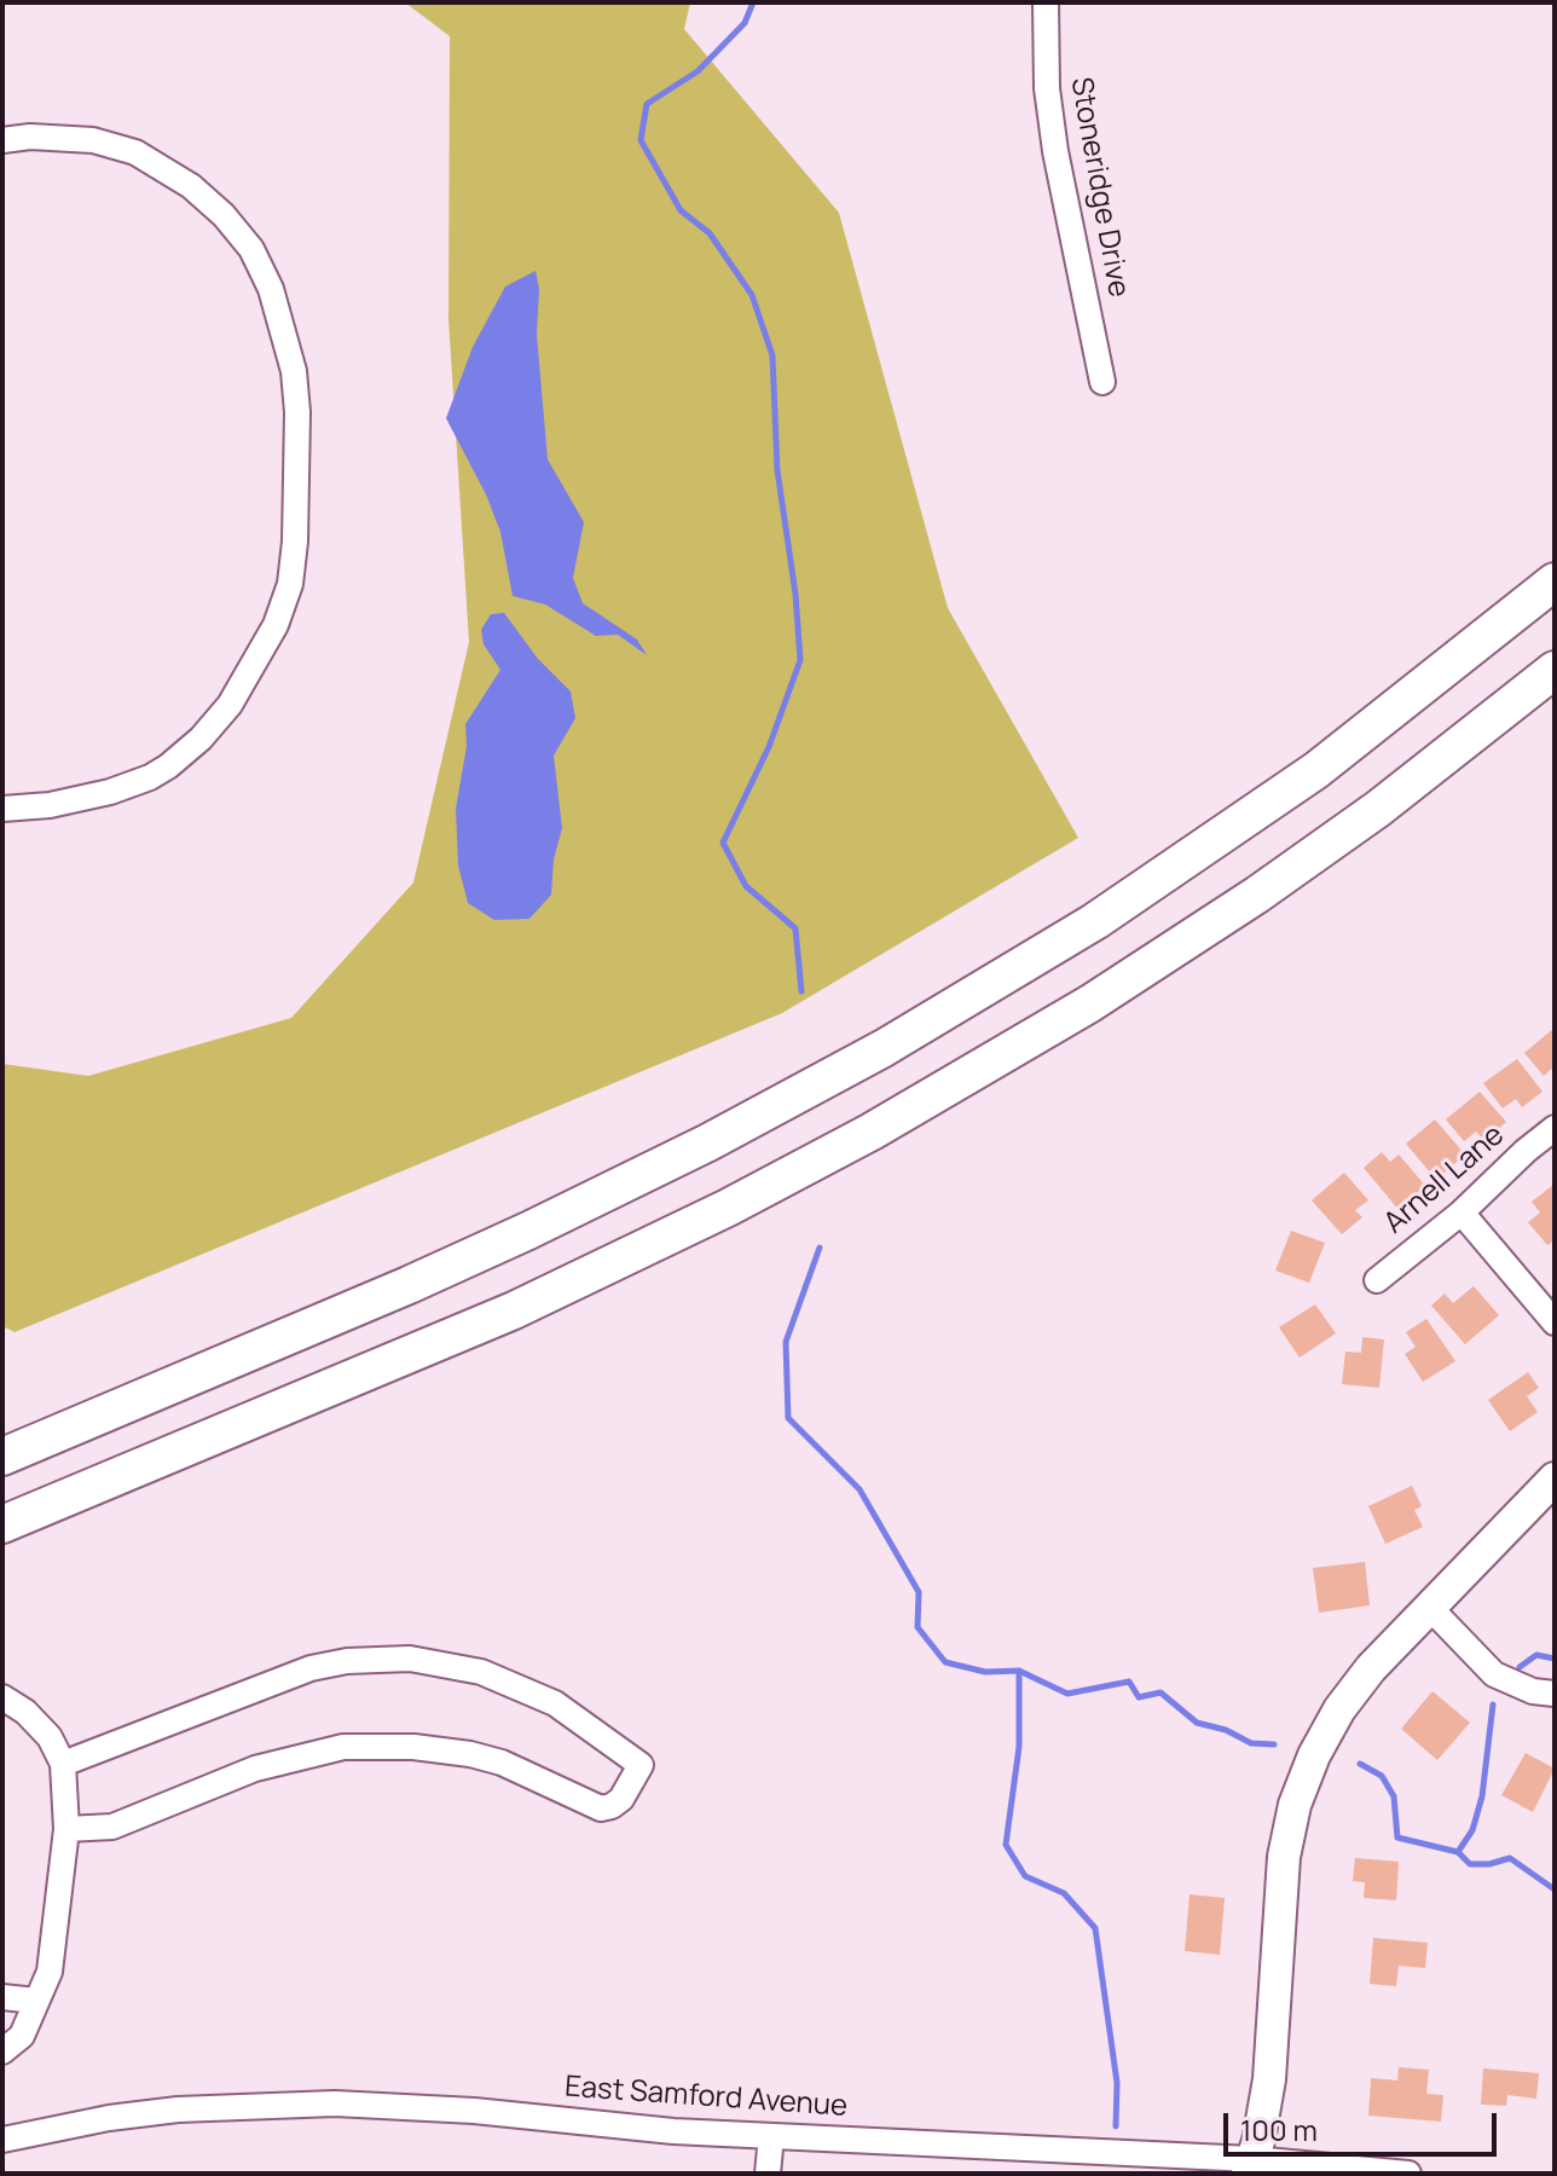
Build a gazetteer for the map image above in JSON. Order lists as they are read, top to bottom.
{
  "streets": {
    "street": ["Stoneridge Drive", "Arnell Lane", "East Samford Avenue"]
  },
  "scale_bar": "100 m"
}
